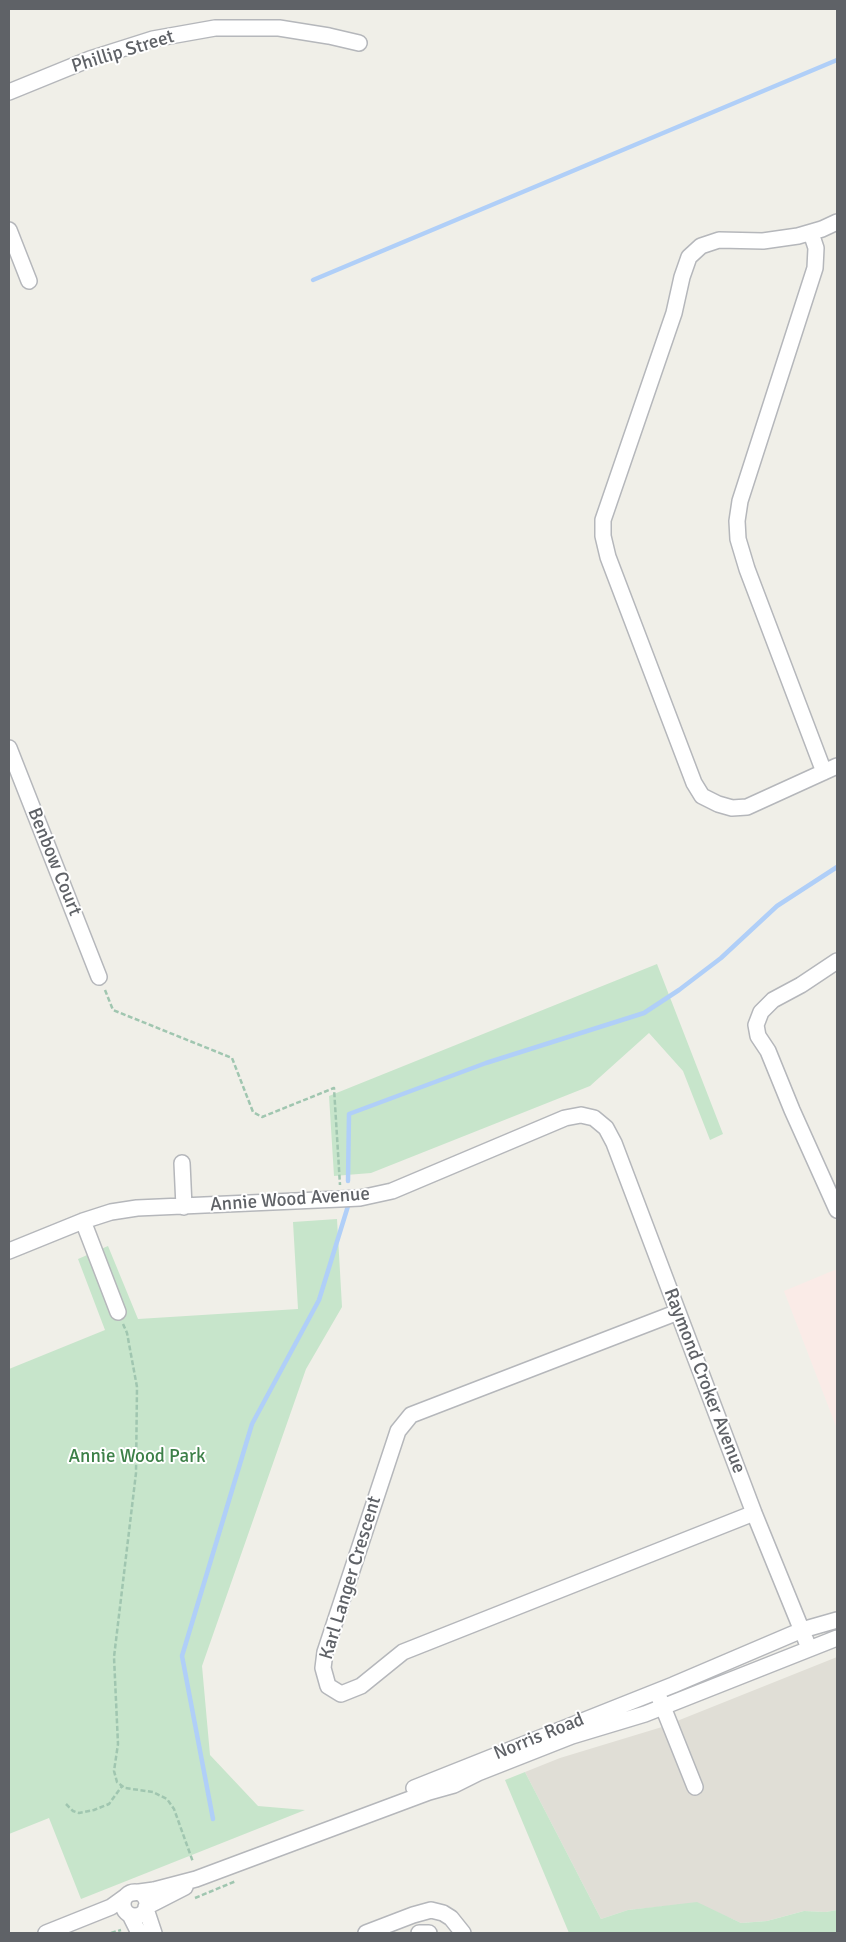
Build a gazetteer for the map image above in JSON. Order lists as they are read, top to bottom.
{
  "streets": {
    "street": [
      "Phillip Street",
      "Benbow Court",
      "Annie Wood Avenue",
      "Raymond Croker Avenue",
      "Karl Langer Crescent",
      "Norris Road"
    ]
  },
  "crossings": [
    ["Annie Wood Avenue", "Raymond Croker Avenue"],
    ["Raymond Croker Avenue", "Karl Langer Crescent"],
    ["Raymond Croker Avenue", "Norris Road"]
  ],
  "parks": ["Annie Wood Park"]
}
